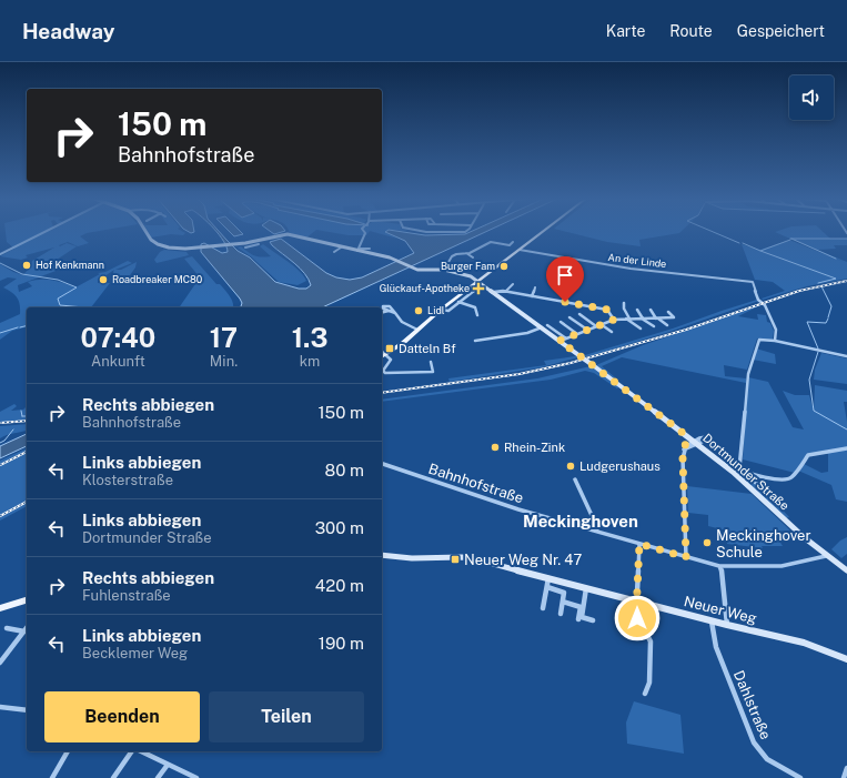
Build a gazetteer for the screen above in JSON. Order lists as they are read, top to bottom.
{
  "streets": {
    "main road": ["Dortmunder Straße", "Neuer Weg"],
    "street": ["An der Linde", "Bahnhofstraße", "Dahlstraße"]
  },
  "crossings": [
    ["Dortmunder Straße", "Bahnhofstraße"],
    ["Neuer Weg", "Dahlstraße"]
  ],
  "districts": ["Meckinghoven"],
  "places": {
    "other": [
      "Hof Kenkmann",
      "Burger Fam",
      "Roadbreaker MC80",
      "Lidl",
      "Rhein-Zink",
      "Ludgerushaus",
      "Meckinghover Schule"
    ],
    "health": ["Glückauf-Apotheke"],
    "transit": ["Datteln Bf", "Neuer Weg Nr. 47"]
  },
  "page": {
    "header": "Headway",
    "nav": ["Karte", "Route", "Gespeichert"],
    "turn": ["150 m", "Bahnhofstraße"],
    "eta": [
      "07:40",
      "Ankunft",
      "17",
      "Min.",
      "1.3",
      "km"
    ],
    "list": [
      {
        "name": "Rechts abbiegen",
        "note": "Bahnhofstraße",
        "value": "150 m"
      },
      {
        "name": "Links abbiegen",
        "note": "Klosterstraße",
        "value": "80 m"
      },
      {
        "name": "Links abbiegen",
        "note": "Dortmunder Straße",
        "value": "300 m"
      },
      {
        "name": "Rechts abbiegen",
        "note": "Fuhlenstraße",
        "value": "420 m"
      },
      {
        "name": "Links abbiegen",
        "note": "Becklemer Weg",
        "value": "190 m"
      }
    ],
    "buttons": ["Beenden", "Teilen"]
  }
}
